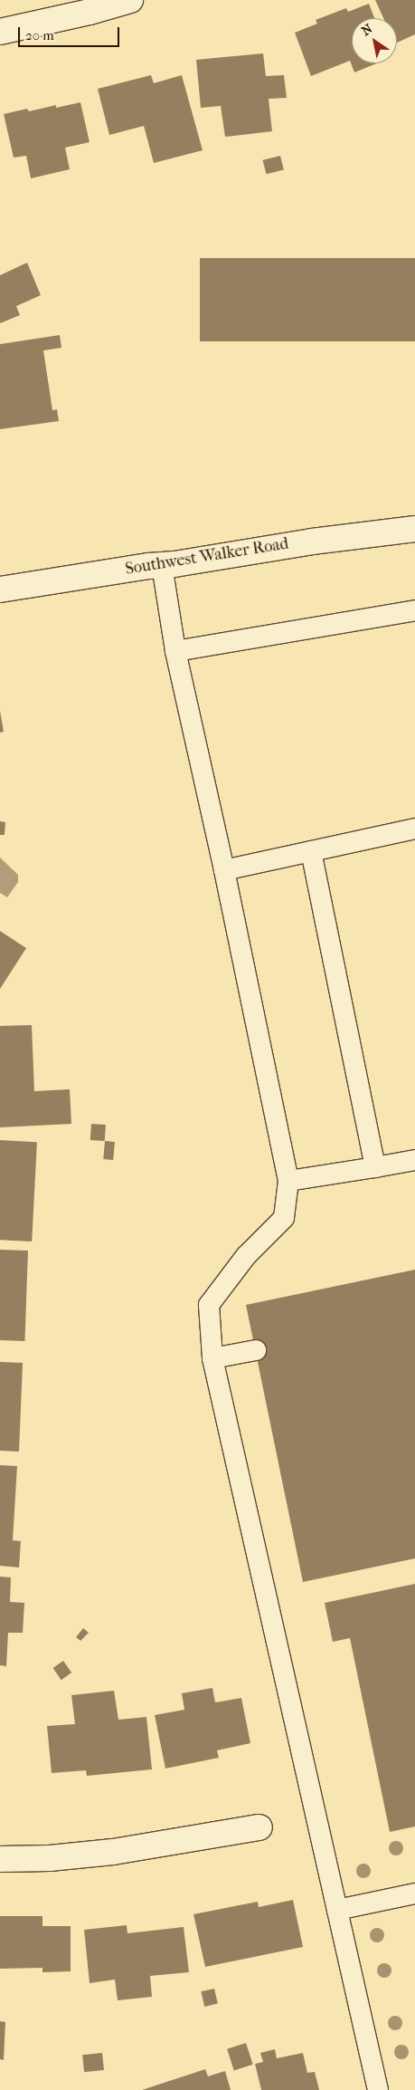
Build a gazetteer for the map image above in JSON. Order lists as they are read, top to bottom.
{
  "streets": {
    "main road": ["Southwest Walker Road"]
  },
  "scale_bar": "20 m",
  "north": "top left"
}
